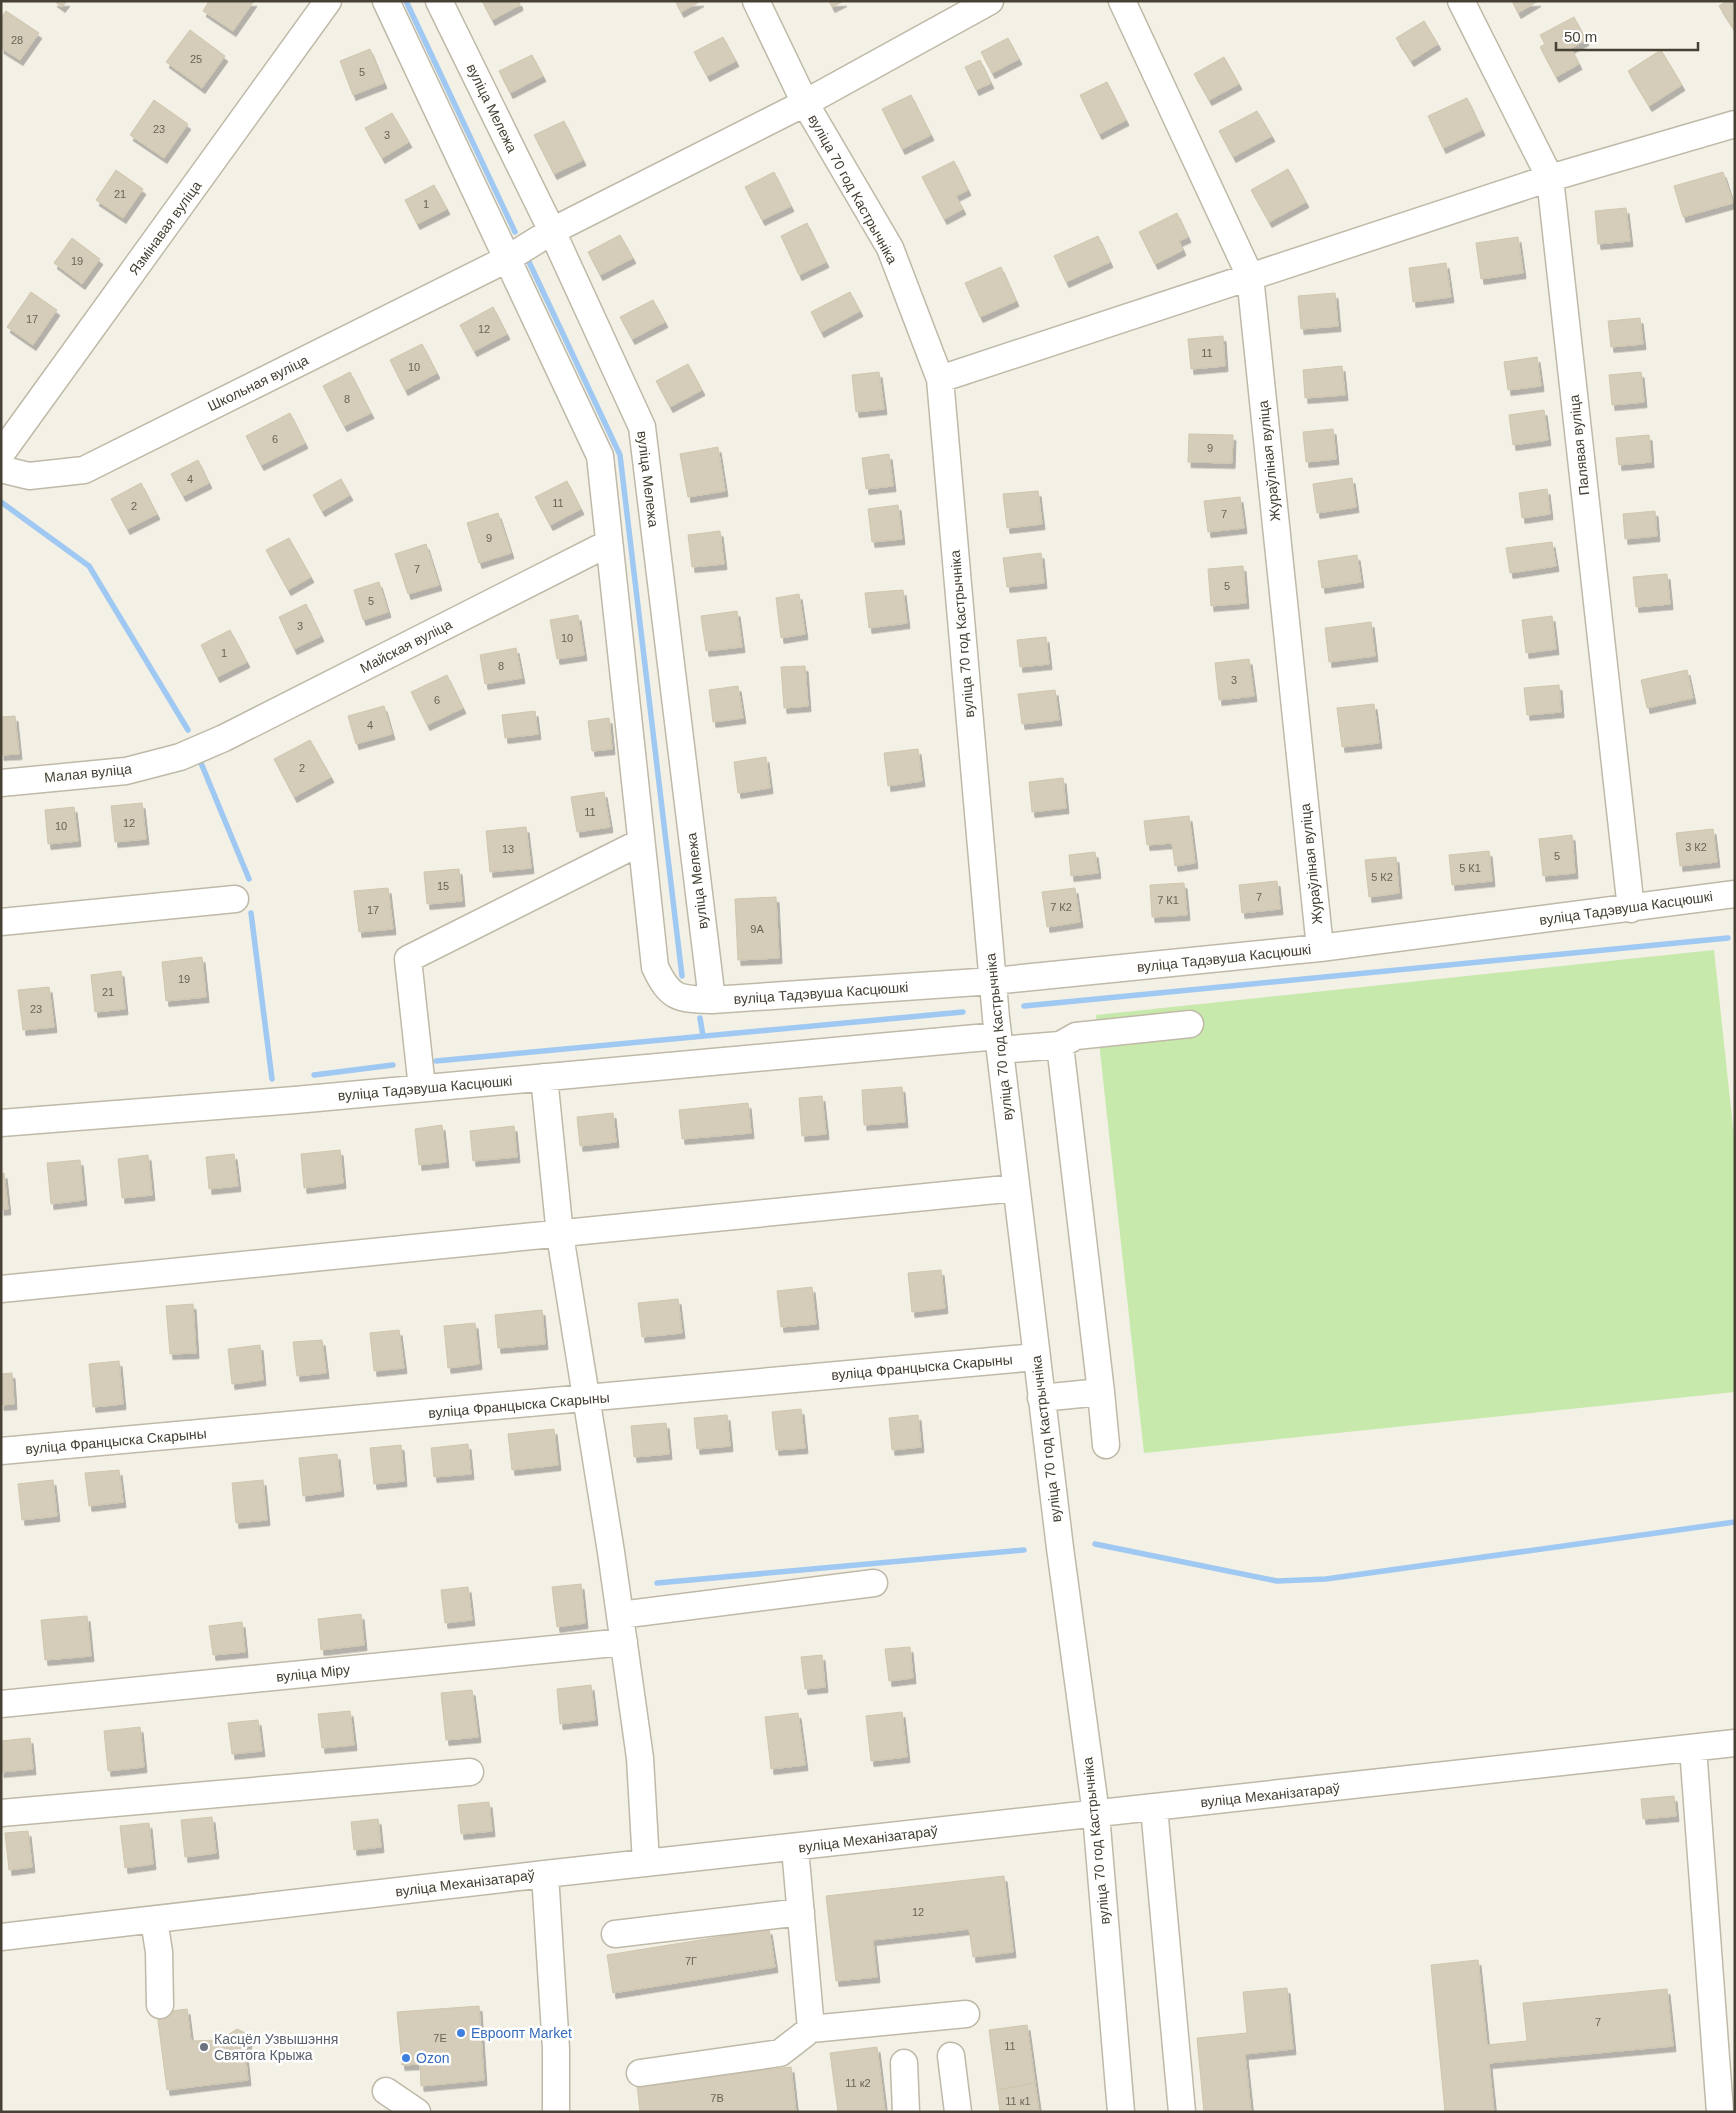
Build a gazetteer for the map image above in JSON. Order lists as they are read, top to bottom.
{
  "streets": {
    "street": [
      "вуліца Мележа",
      "вуліца 70 год Кастрычніка",
      "Язмінавая вуліца",
      "Школьная вуліца",
      "Палявая вуліца",
      "Жураўліная вуліца",
      "Майская вуліца",
      "Малая вуліца",
      "вуліца Тадэвуша Касцюшкі",
      "вуліца Францыска Скарыны",
      "вуліца Міру",
      "вуліца Механізатараў"
    ]
  },
  "crossings": [
    ["вуліца Мележа", "Школьная вуліца"],
    ["вуліца Мележа", "вуліца Тадэвуша Касцюшкі"],
    ["вуліца 70 год Кастрычніка", "Школьная вуліца"],
    ["вуліца 70 год Кастрычніка", "вуліца Тадэвуша Касцюшкі"],
    ["вуліца 70 год Кастрычніка", "вуліца Францыска Скарыны"],
    ["вуліца 70 год Кастрычніка", "вуліца Механізатараў"],
    ["Школьная вуліца", "вуліца Тадэвуша Касцюшкі"],
    ["Палявая вуліца", "вуліца Тадэвуша Касцюшкі"],
    ["Жураўліная вуліца", "вуліца Тадэвуша Касцюшкі"],
    ["Майская вуліца", "Малая вуліца"],
    ["Майская вуліца", "вуліца Тадэвуша Касцюшкі"]
  ],
  "places": ["Евроопт Market", "Касцёл Узвышэння Святога Крыжа", "Ozon"],
  "house_numbers": [
    "28",
    "25",
    "5",
    "23",
    "3",
    "21",
    "1",
    "19",
    "17",
    "12",
    "11",
    "10",
    "8",
    "6",
    "9",
    "4",
    "11",
    "2",
    "7",
    "9",
    "7",
    "5",
    "5",
    "3",
    "10",
    "1",
    "8",
    "3",
    "6",
    "4",
    "2",
    "11",
    "12",
    "10",
    "3 К2",
    "13",
    "5",
    "5 К1",
    "5 К2",
    "15",
    "7",
    "7 К1",
    "7 К2",
    "17",
    "9А",
    "19",
    "21",
    "23",
    "12",
    "7Г",
    "7",
    "7Е",
    "11",
    "11 к2",
    "7В",
    "11 к1"
  ],
  "scale_bar": "50 m"
}
